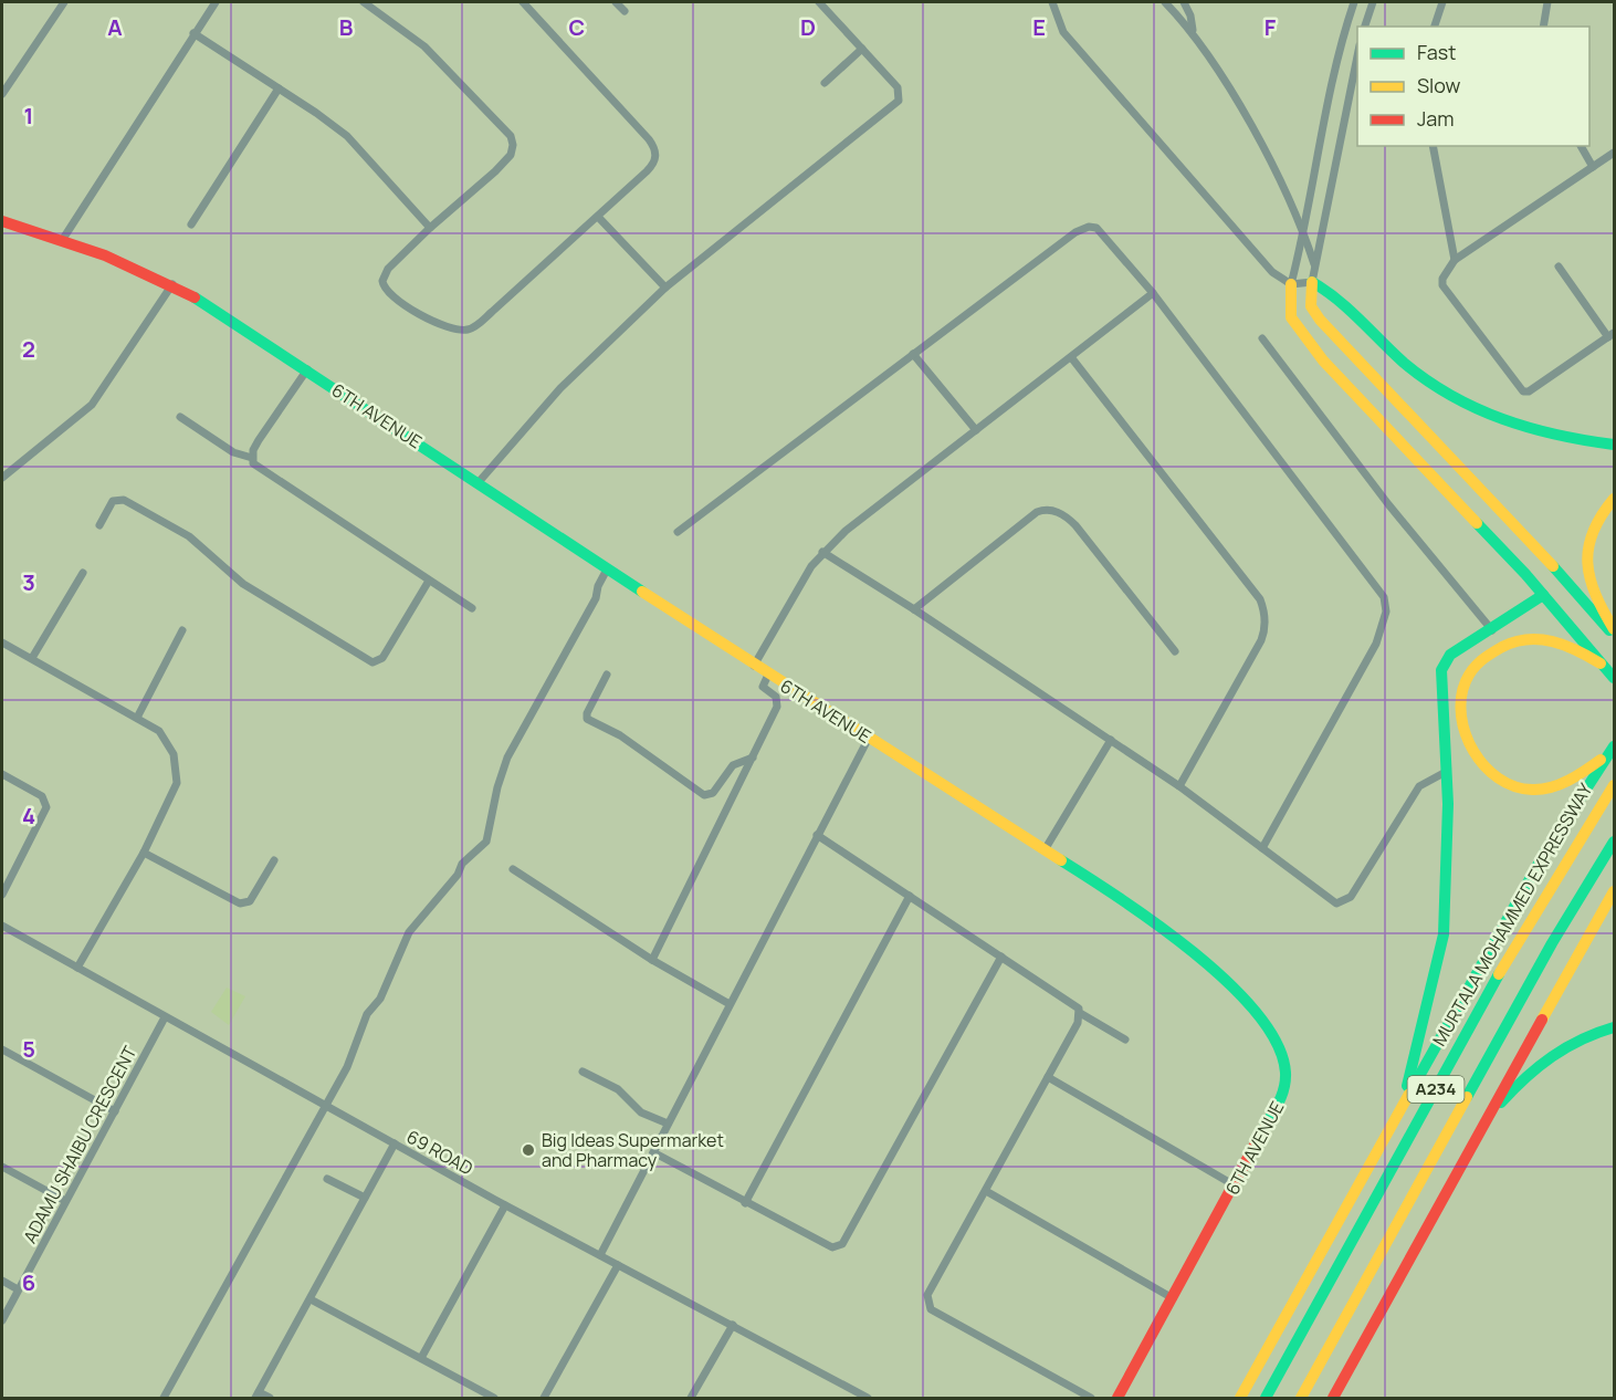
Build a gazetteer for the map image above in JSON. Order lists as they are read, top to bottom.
{
  "streets": {
    "main road": ["6TH AVENUE", "MURTALA MOHAMMED EXPRESSWAY", "A234"],
    "street": ["ADAMU SHAIBU CRESCENT", "69 ROAD"]
  },
  "crossings": [
    ["ADAMU SHAIBU CRESCENT", "69 ROAD"]
  ],
  "places": ["Big Ideas Supermarket and Pharmacy"],
  "legend": ["Fast", "Slow", "Jam"],
  "grid": {
    "columns": [
      "A",
      "B",
      "C",
      "D",
      "E",
      "F"
    ],
    "rows": [
      "1",
      "2",
      "3",
      "4",
      "5",
      "6"
    ]
  }
}
